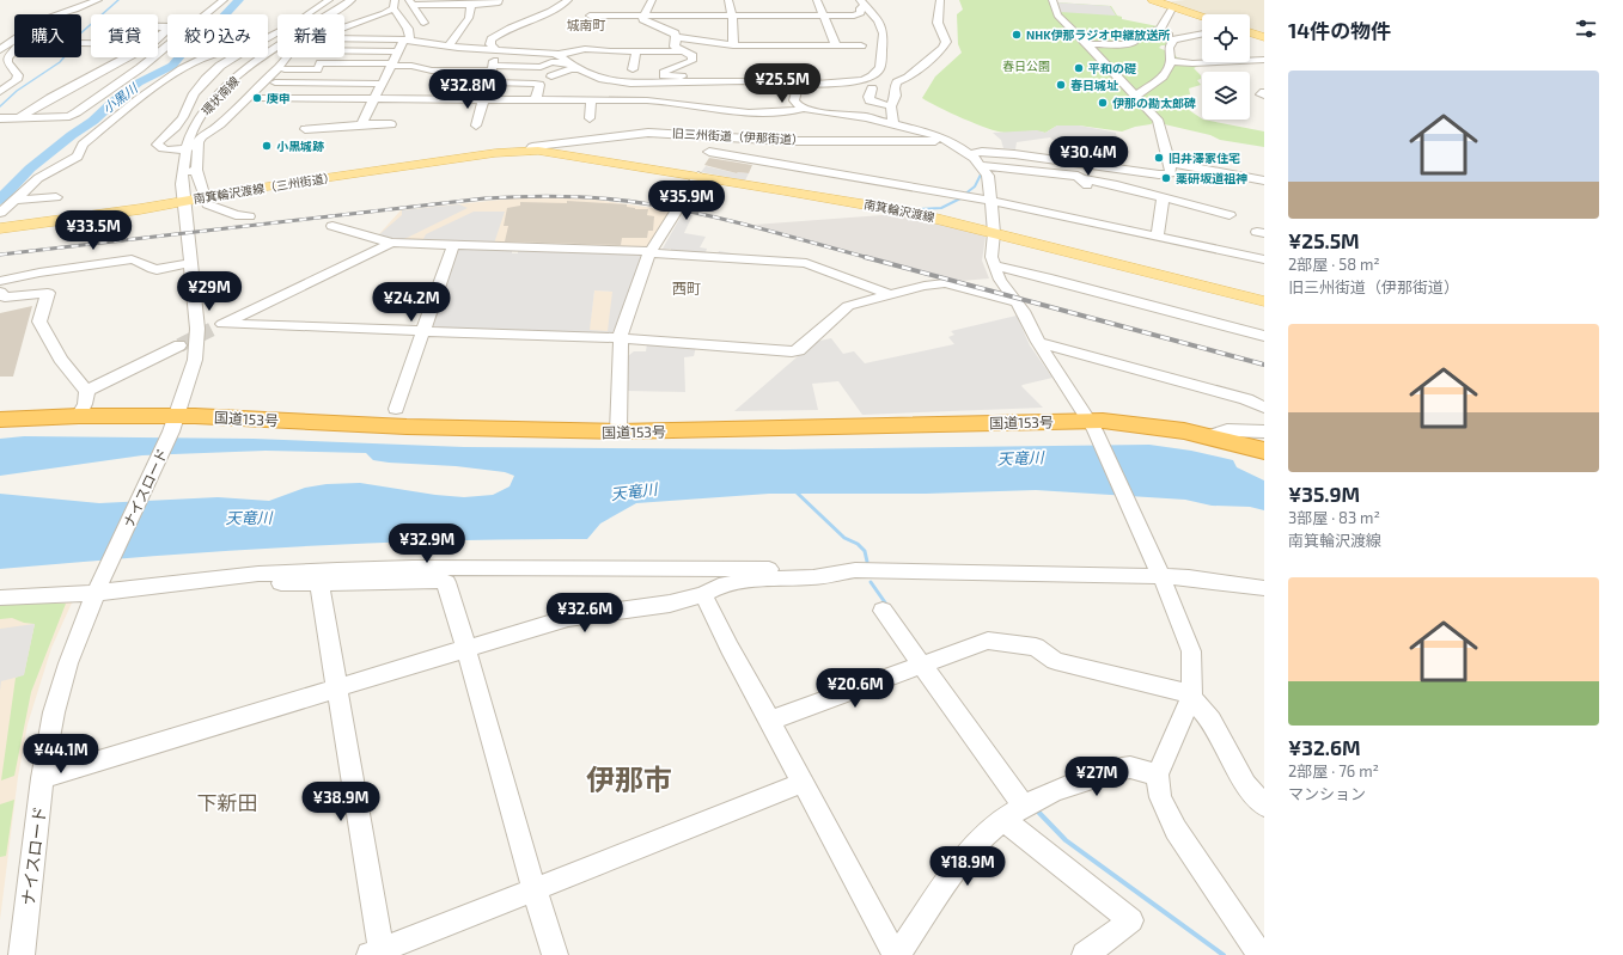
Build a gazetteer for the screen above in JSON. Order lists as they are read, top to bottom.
{
  "streets": {
    "highway": ["国道153号"],
    "main road": ["南箕輪沢渡線（三州街道）", "南箕輪沢渡線"],
    "street": ["環状南線", "旧三州街道（伊那街道）", "ナイスロード"]
  },
  "crossings": [
    ["環状南線", "南箕輪沢渡線（三州街道）"],
    ["環状南線", "国道153号"],
    ["環状南線", "ナイスロード"],
    ["旧三州街道（伊那街道）", "南箕輪沢渡線（三州街道）"],
    ["旧三州街道（伊那街道）", "南箕輪沢渡線"],
    ["南箕輪沢渡線（三州街道）", "南箕輪沢渡線"],
    ["国道153号", "ナイスロード"]
  ],
  "districts": [
    "城南町",
    "西町",
    "伊那市",
    "下新田"
  ],
  "water": ["小黒川", "天竜川"],
  "parks": ["春日公園"],
  "places": [
    "NHK伊那ラジオ中継放送所",
    "平和の礎",
    "春日城址",
    "庚申",
    "伊那の勘太郎碑",
    "小黒城跡",
    "旧井澤家住宅",
    "薬研坂道祖神"
  ],
  "page": {
    "heading": "14件の物件",
    "chip": [
      "購入",
      "賃貸",
      "絞り込み",
      "新着"
    ],
    "list": [
      {
        "name": "¥25.5M",
        "note": "2部屋 · 58 m² · 旧三州街道（伊那街道）"
      },
      {
        "name": "¥35.9M",
        "note": "3部屋 · 83 m² · 南箕輪沢渡線"
      },
      {
        "name": "¥32.6M",
        "note": "2部屋 · 76 m² · マンション"
      }
    ],
    "price": [
      "¥25.5M",
      "¥32.8M",
      "¥30.4M",
      "¥35.9M",
      "¥33.5M",
      "¥29M",
      "¥24.2M",
      "¥32.9M",
      "¥32.6M",
      "¥20.6M",
      "¥44.1M",
      "¥27M",
      "¥38.9M",
      "¥18.9M"
    ]
  }
}
